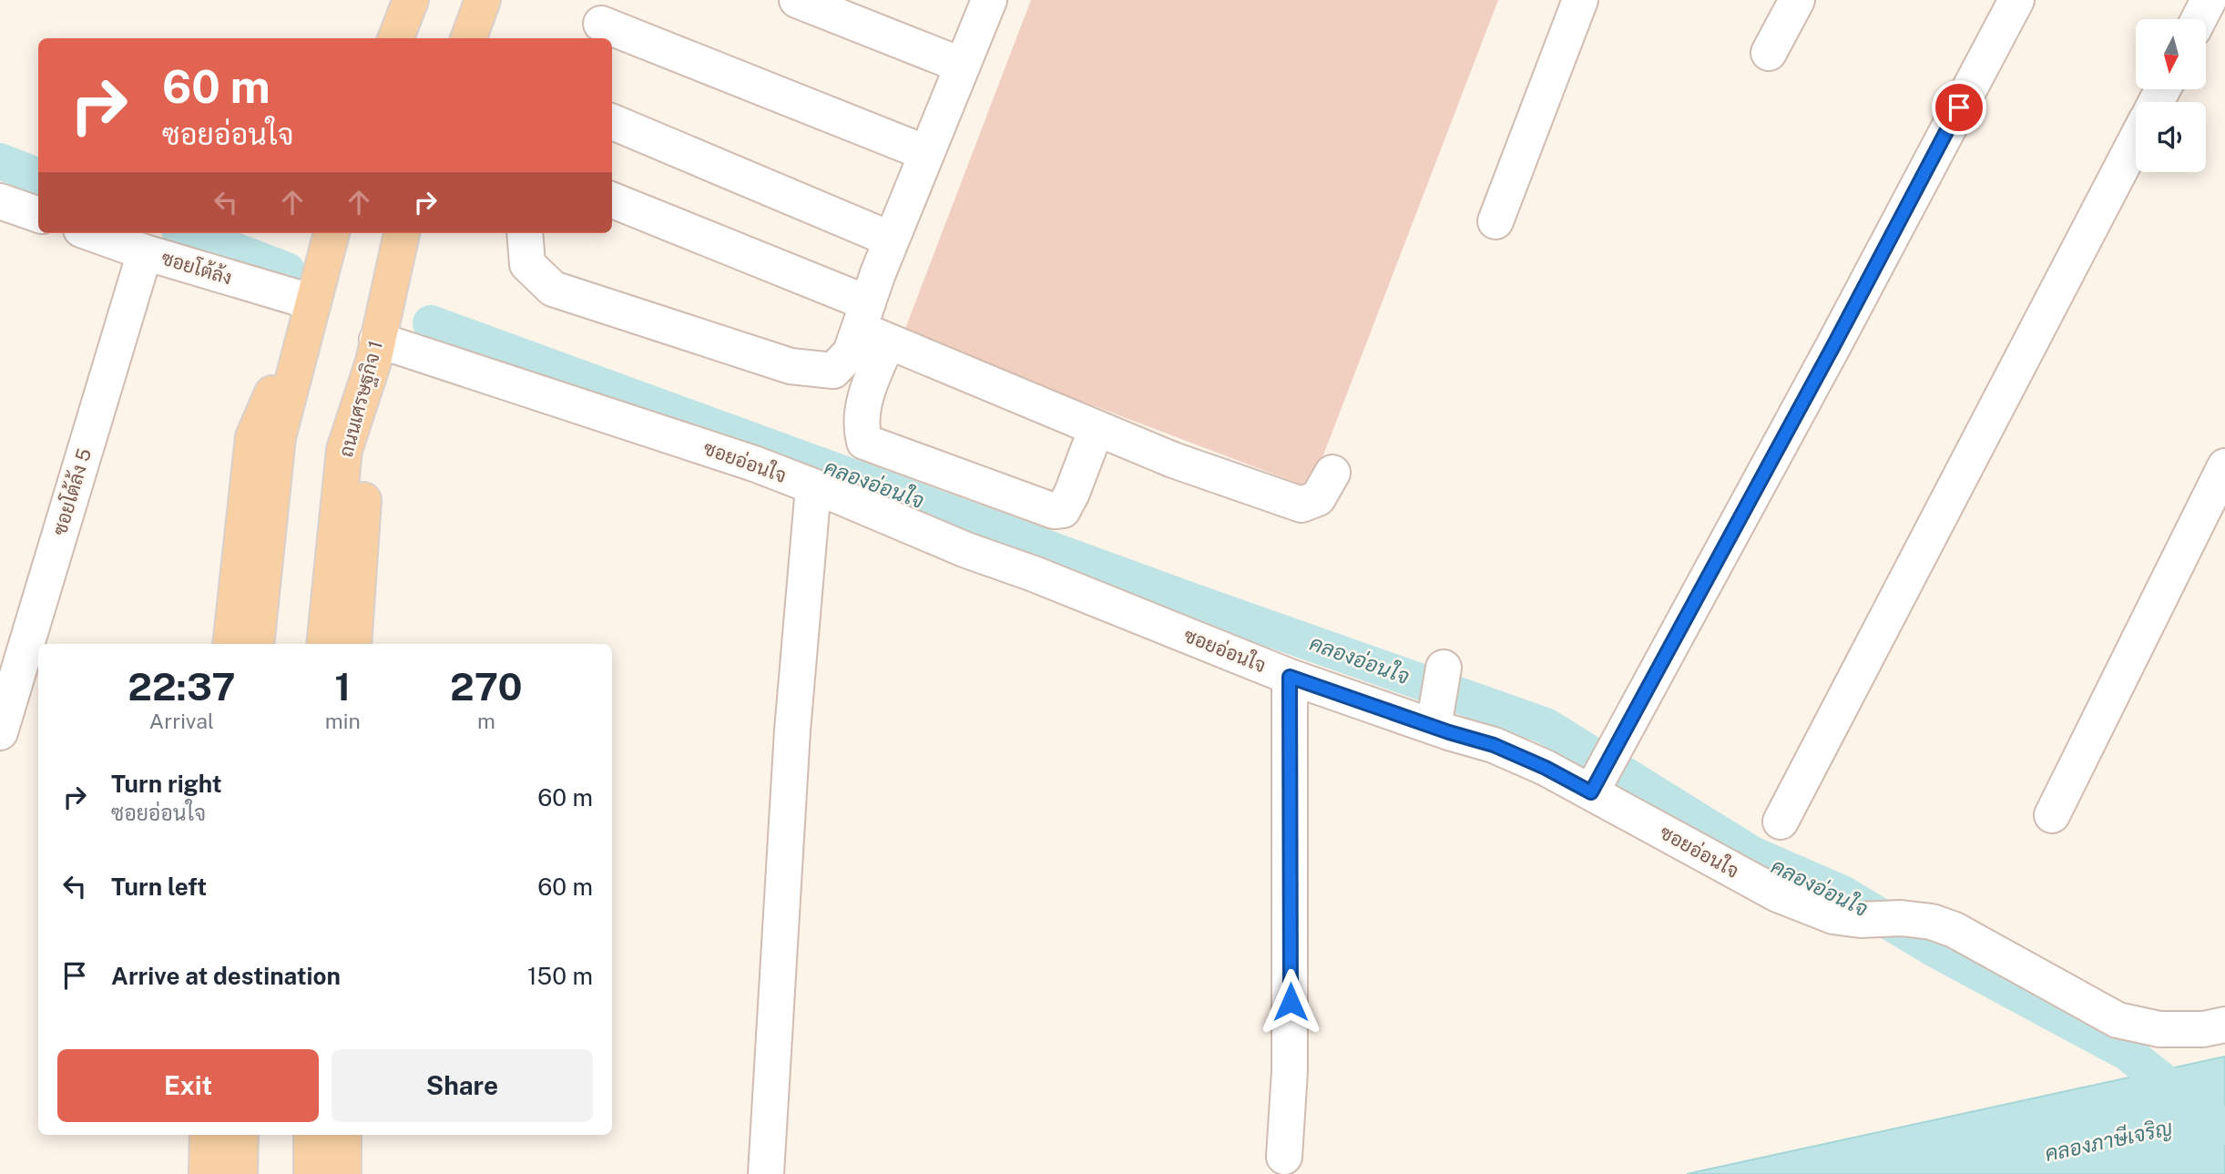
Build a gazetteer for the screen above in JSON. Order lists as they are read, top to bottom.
{
  "streets": {
    "main road": ["ถนนเศรษฐกิจ 1"],
    "street": ["ซอยโต้ล้ง", "ซอยอ่อนใจ", "ซอยโต้ล้ง 5"]
  },
  "crossings": [
    ["ซอยโต้ล้ง", "ซอยโต้ล้ง 5"],
    ["ถนนเศรษฐกิจ 1", "ซอยอ่อนใจ"]
  ],
  "water": ["คลองอ่อนใจ", "คลองภาษีเจริญ"],
  "north": "bottom",
  "page": {
    "turn": ["60 m", "ซอยอ่อนใจ"],
    "eta": [
      "22:37",
      "Arrival",
      "1",
      "min",
      "270",
      "m"
    ],
    "list": [
      {
        "name": "Turn right",
        "note": "ซอยอ่อนใจ",
        "value": "60 m"
      },
      {
        "name": "Turn left",
        "value": "60 m"
      },
      {
        "name": "Arrive at destination",
        "value": "150 m"
      }
    ],
    "buttons": ["Exit", "Share"]
  }
}
